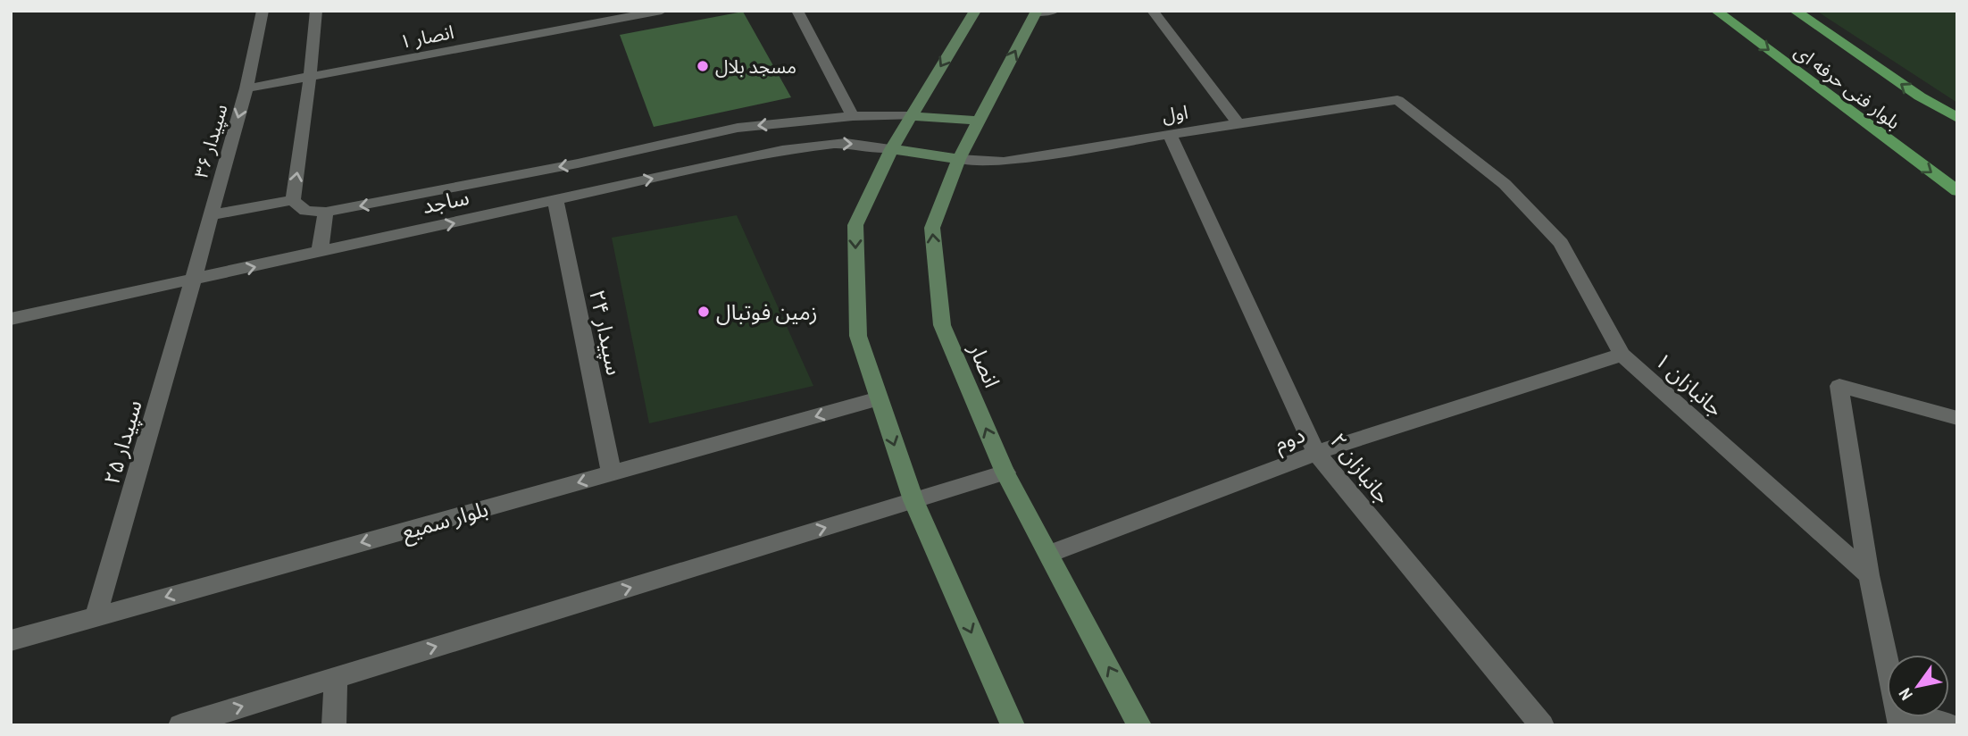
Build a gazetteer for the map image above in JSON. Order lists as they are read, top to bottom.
{
  "streets": {
    "main road": ["بلوار فنی حرفه ای", "انصار"],
    "street": [
      "انصار ۱",
      "اول",
      "سپیدار ۳۶",
      "ساجد",
      "سپیدار ۲۴",
      "جانبازان ۱",
      "دوم",
      "سپیدار ۲۵",
      "جانبازان ۲",
      "بلوار سمیع"
    ]
  },
  "crossings": [
    ["انصار ۱", "سپیدار ۳۶"],
    ["اول", "انصار"],
    ["اول", "جانبازان ۱"],
    ["اول", "جانبازان ۲"],
    ["سپیدار ۳۶", "ساجد"],
    ["سپیدار ۳۶", "سپیدار ۲۵"],
    ["ساجد", "سپیدار ۲۴"],
    ["ساجد", "سپیدار ۲۵"],
    ["سپیدار ۲۴", "بلوار سمیع"],
    ["انصار", "دوم"],
    ["جانبازان ۱", "دوم"],
    ["دوم", "جانبازان ۲"],
    ["سپیدار ۲۵", "بلوار سمیع"]
  ],
  "places": ["مسجد بلال", "زمین فوتبال"],
  "north": "bottom left"
}
